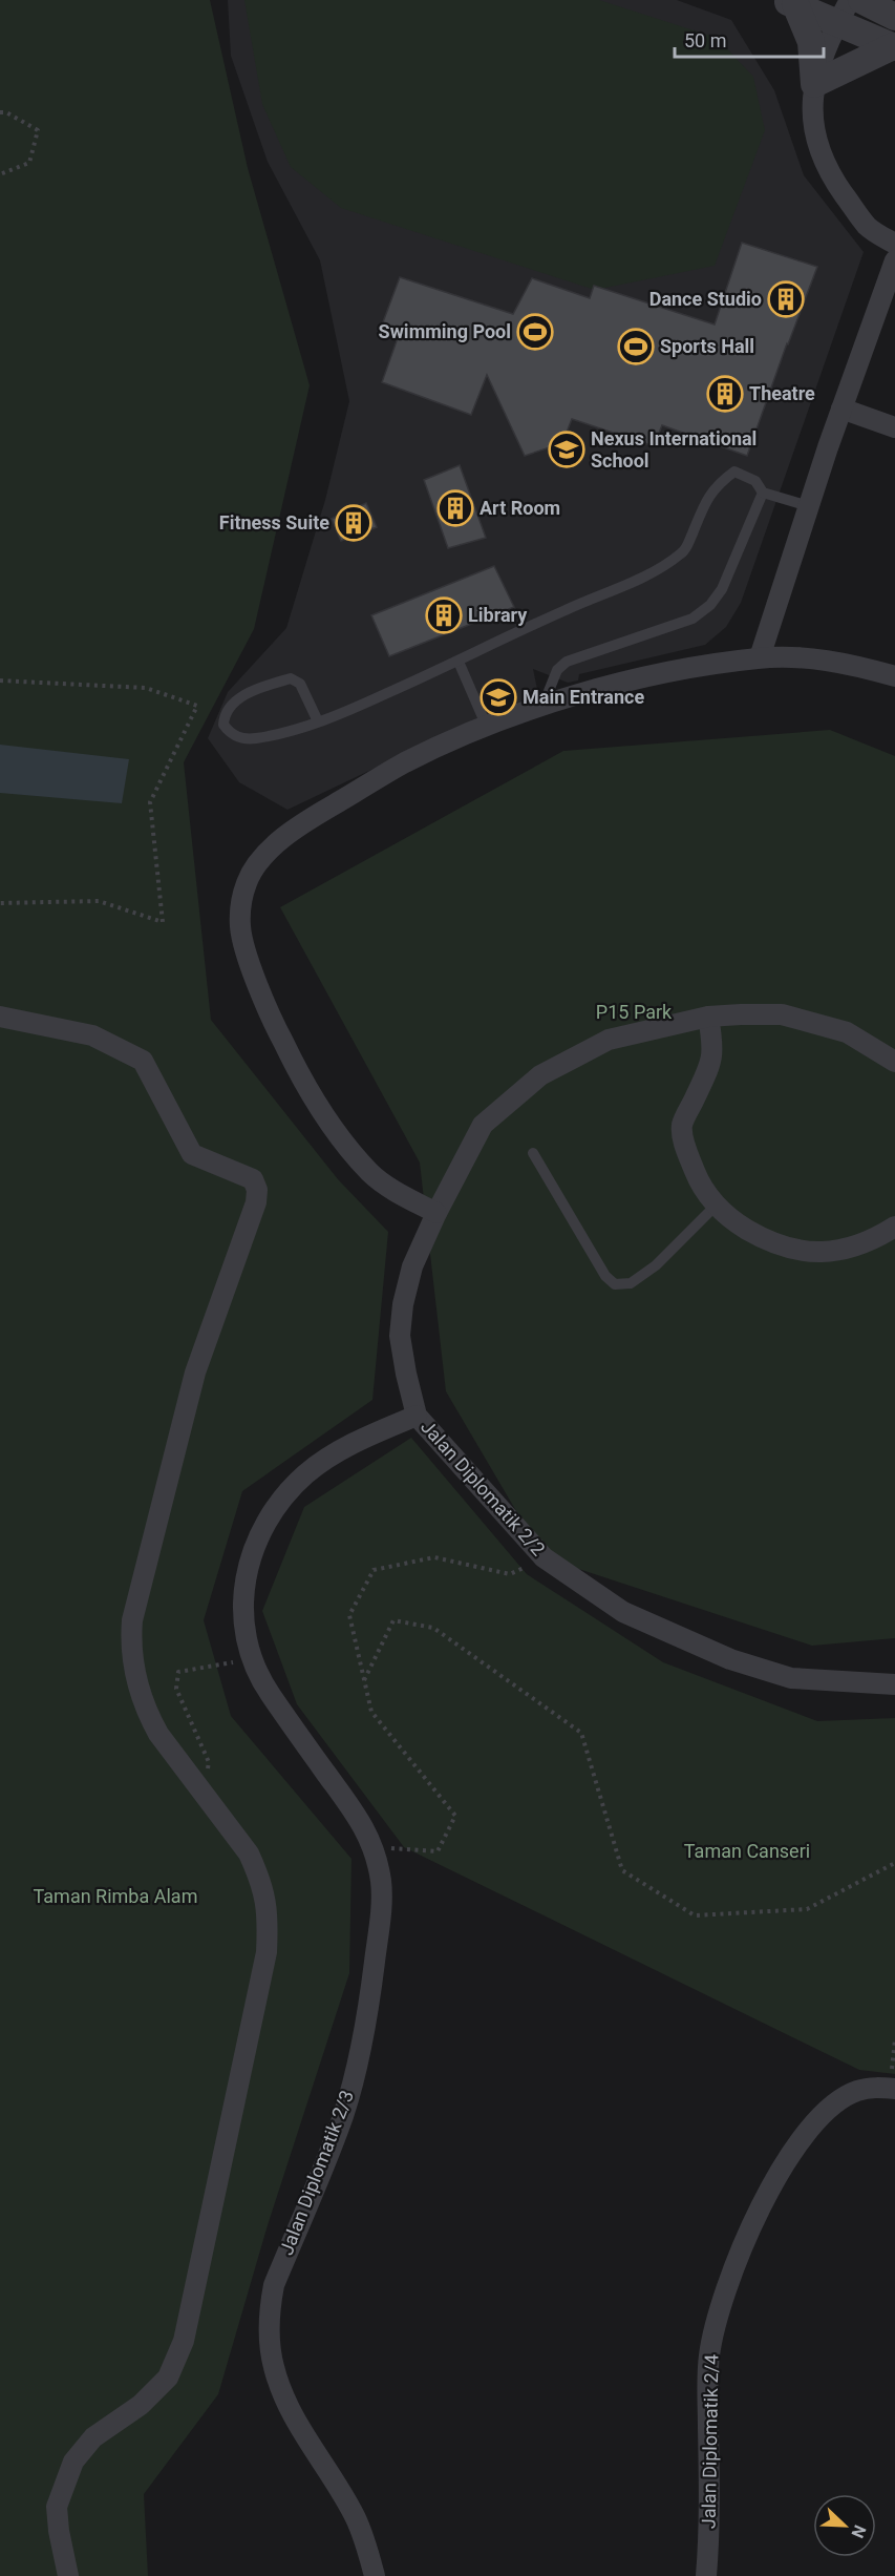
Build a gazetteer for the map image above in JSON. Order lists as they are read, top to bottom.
{
  "streets": {
    "street": ["Jalan Diplomatik 2/2", "Jalan Diplomatik 2/3", "Jalan Diplomatik 2/4"]
  },
  "crossings": [
    ["Jalan Diplomatik 2/2", "Jalan Diplomatik 2/3"]
  ],
  "parks": ["P15 Park", "Taman Canseri", "Taman Rimba Alam"],
  "places": {
    "building": [
      "Dance Studio",
      "Theatre",
      "Art Room",
      "Fitness Suite",
      "Library"
    ],
    "sports": ["Swimming Pool", "Sports Hall"],
    "school or university": ["Nexus International School", "Main Entrance"]
  },
  "scale_bar": "50 m",
  "north": "bottom right"
}
